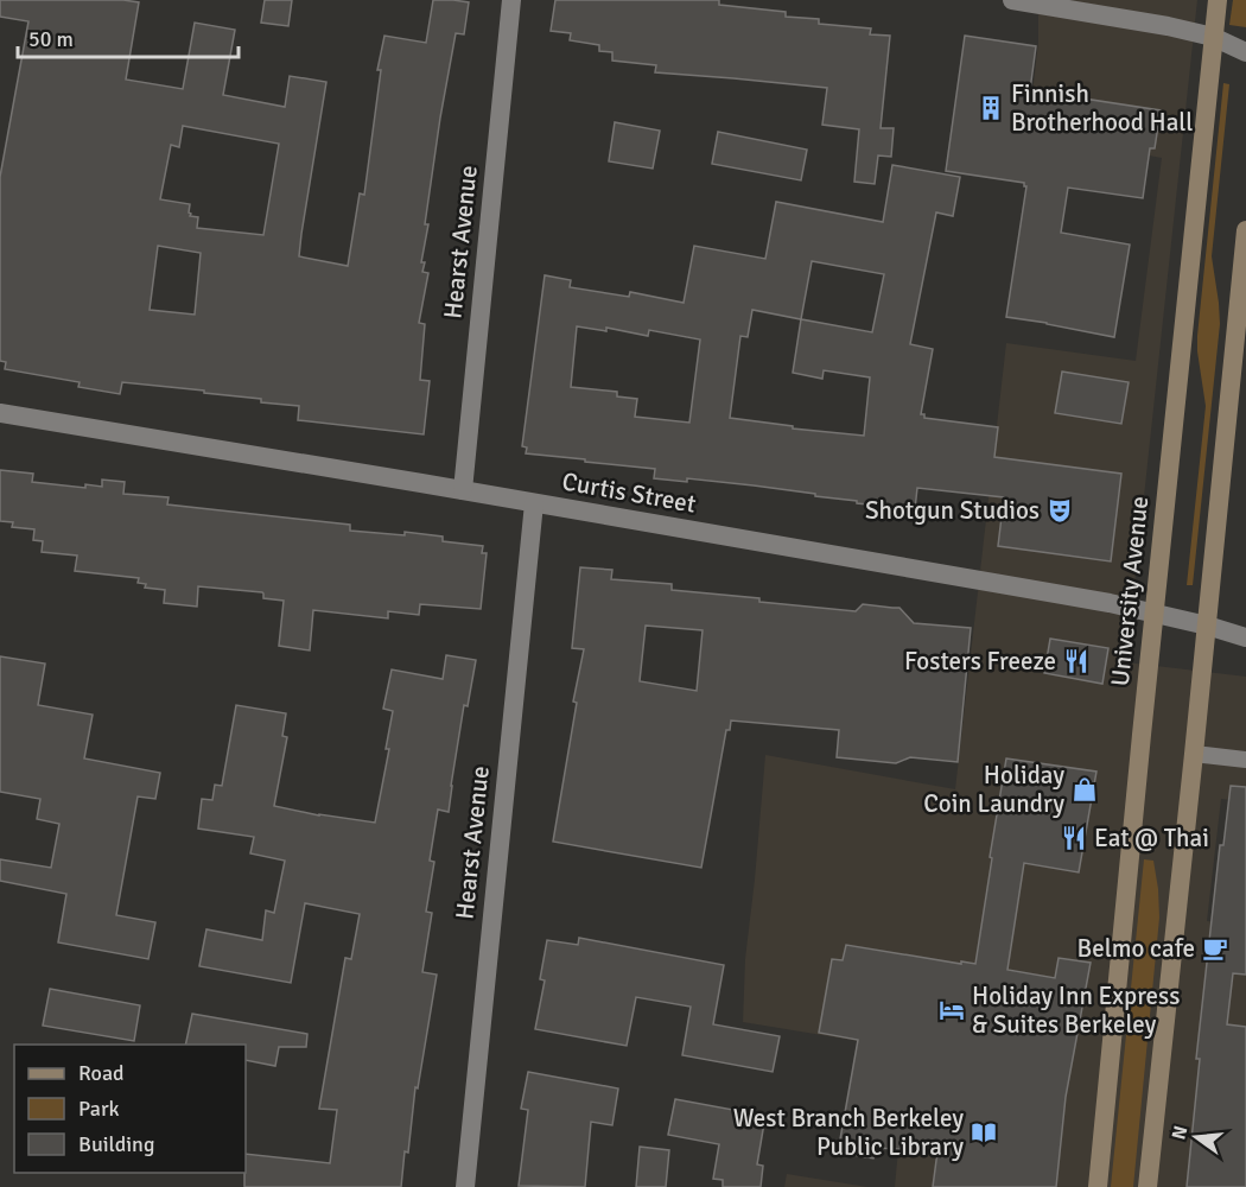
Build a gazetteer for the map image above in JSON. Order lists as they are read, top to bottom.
{
  "streets": {
    "main road": ["University Avenue"],
    "street": ["Hearst Avenue", "Curtis Street"]
  },
  "crossings": [
    ["Hearst Avenue", "Curtis Street"],
    ["Curtis Street", "University Avenue"]
  ],
  "places": {
    "building": ["Finnish Brotherhood Hall"],
    "theatre": ["Shotgun Studios"],
    "restaurant": ["Fosters Freeze", "Eat @ Thai"],
    "shop": ["Holiday Coin Laundry"],
    "cafe": ["Belmo cafe"],
    "hotel": ["Holiday Inn Express & Suites Berkeley"],
    "library": ["West Branch Berkeley Public Library"]
  },
  "legend": ["Road", "Park", "Building"],
  "scale_bar": "50 m",
  "north": "left"
}
